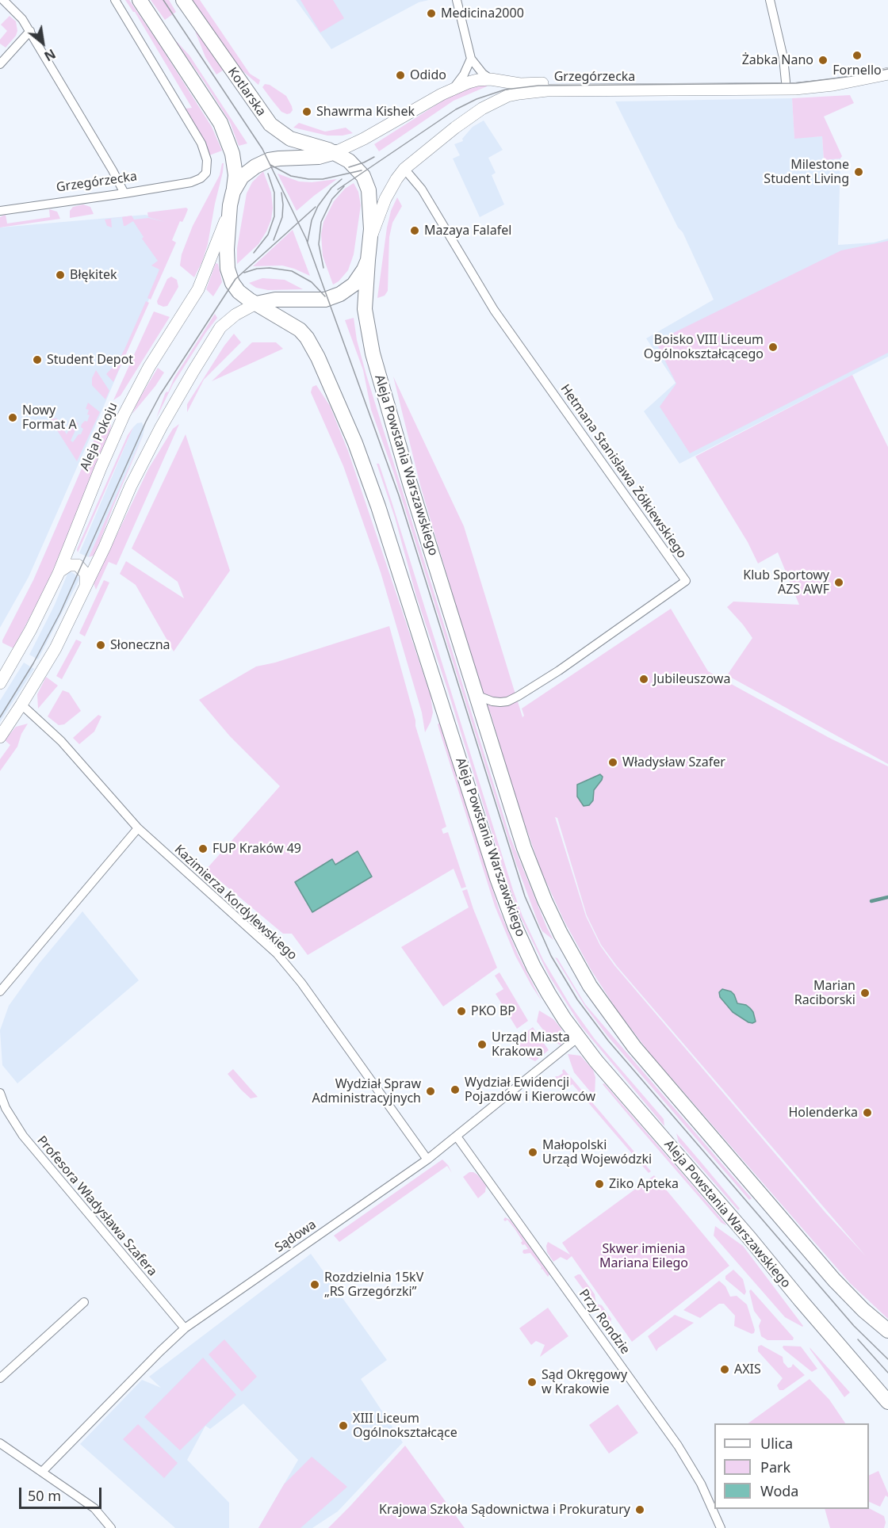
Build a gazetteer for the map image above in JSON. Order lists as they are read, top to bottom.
{
  "streets": {
    "main road": ["Kotlarska", "Aleja Powstania Warszawskiego"],
    "street": [
      "Grzegórzecka",
      "Aleja Pokoju",
      "Hetmana Stanisława Żółkiewskiego",
      "Kazimierza Kordylewskiego",
      "Profesora Władysława Szafera",
      "Sądowa",
      "Przy Rondzie"
    ]
  },
  "crossings": [
    ["Grzegórzecka", "Kotlarska"],
    ["Grzegórzecka", "Aleja Pokoju"],
    ["Grzegórzecka", "Aleja Powstania Warszawskiego"],
    ["Grzegórzecka", "Hetmana Stanisława Żółkiewskiego"],
    ["Kotlarska", "Aleja Pokoju"],
    ["Kotlarska", "Aleja Powstania Warszawskiego"],
    ["Aleja Pokoju", "Aleja Powstania Warszawskiego"],
    ["Aleja Powstania Warszawskiego", "Hetmana Stanisława Żółkiewskiego"],
    ["Aleja Powstania Warszawskiego", "Sądowa"],
    ["Kazimierza Kordylewskiego", "Sądowa"],
    ["Profesora Władysława Szafera", "Sądowa"],
    ["Sądowa", "Przy Rondzie"]
  ],
  "parks": ["Skwer imienia Mariana Eilego"],
  "places": [
    "Medicina2000",
    "Fornello",
    "Żabka Nano",
    "Odido",
    "Shawrma Kishek",
    "Milestone Student Living",
    "Mazaya Falafel",
    "Błękitek",
    "Boisko VIII Liceum Ogólnokształcącego",
    "Student Depot",
    "Nowy Format A",
    "Klub Sportowy AZS AWF",
    "Słoneczna",
    "Jubileuszowa",
    "Władysław Szafer",
    "FUP Kraków 49",
    "Marian Raciborski",
    "PKO BP",
    "Urząd Miasta Krakowa",
    "Wydział Ewidencji Pojazdów i Kierowców",
    "Wydział Spraw Administracyjnych",
    "Holenderka",
    "Małopolski Urząd Wojewódzki",
    "Ziko Apteka",
    "Rozdzielnia 15kV „RS Grzegórzki”",
    "AXIS",
    "Sąd Okręgowy w Krakowie",
    "XIII Liceum Ogólnokształcące",
    "Krajowa Szkoła Sądownictwa i Prokuratury"
  ],
  "legend": ["Ulica", "Park", "Woda"],
  "scale_bar": "50 m",
  "north": "bottom right"
}
